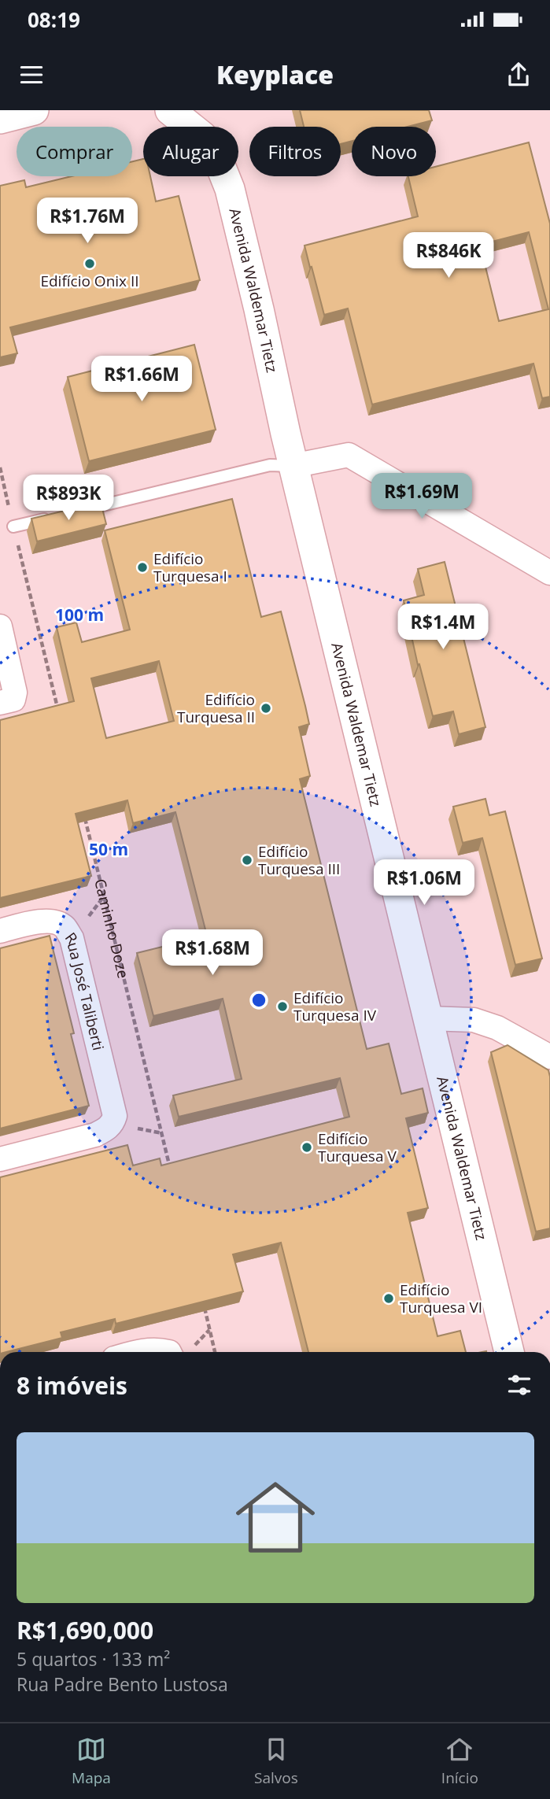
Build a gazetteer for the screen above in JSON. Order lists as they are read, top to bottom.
{
  "streets": {
    "street": ["Avenida Waldemar Tietz", "Rua José Taliberti"],
    "path": ["Caminho Doze"]
  },
  "places": [
    "Edifício Onix II",
    "Edifício Turquesa I",
    "Edifício Turquesa II",
    "Edifício Turquesa III",
    "Edifício Turquesa IV",
    "Edifício Turquesa V",
    "Edifício Turquesa VI"
  ],
  "page": {
    "status": "08:19",
    "header": "Keyplace",
    "chip": [
      "Comprar",
      "Alugar",
      "Filtros",
      "Novo"
    ],
    "price": [
      "R$1.76M",
      "R$846K",
      "R$1.66M",
      "R$1.69M",
      "R$893K",
      "R$1.4M",
      "R$1.06M",
      "R$1.68M"
    ],
    "heading": "8 imóveis",
    "list": [
      {
        "name": "R$1,690,000",
        "note": "5 quartos · 133 m² · Rua Padre Bento Lustosa"
      }
    ],
    "tabs": ["Mapa", "Salvos", "Início"]
  },
  "rings": ["100 m", "50 m"]
}
